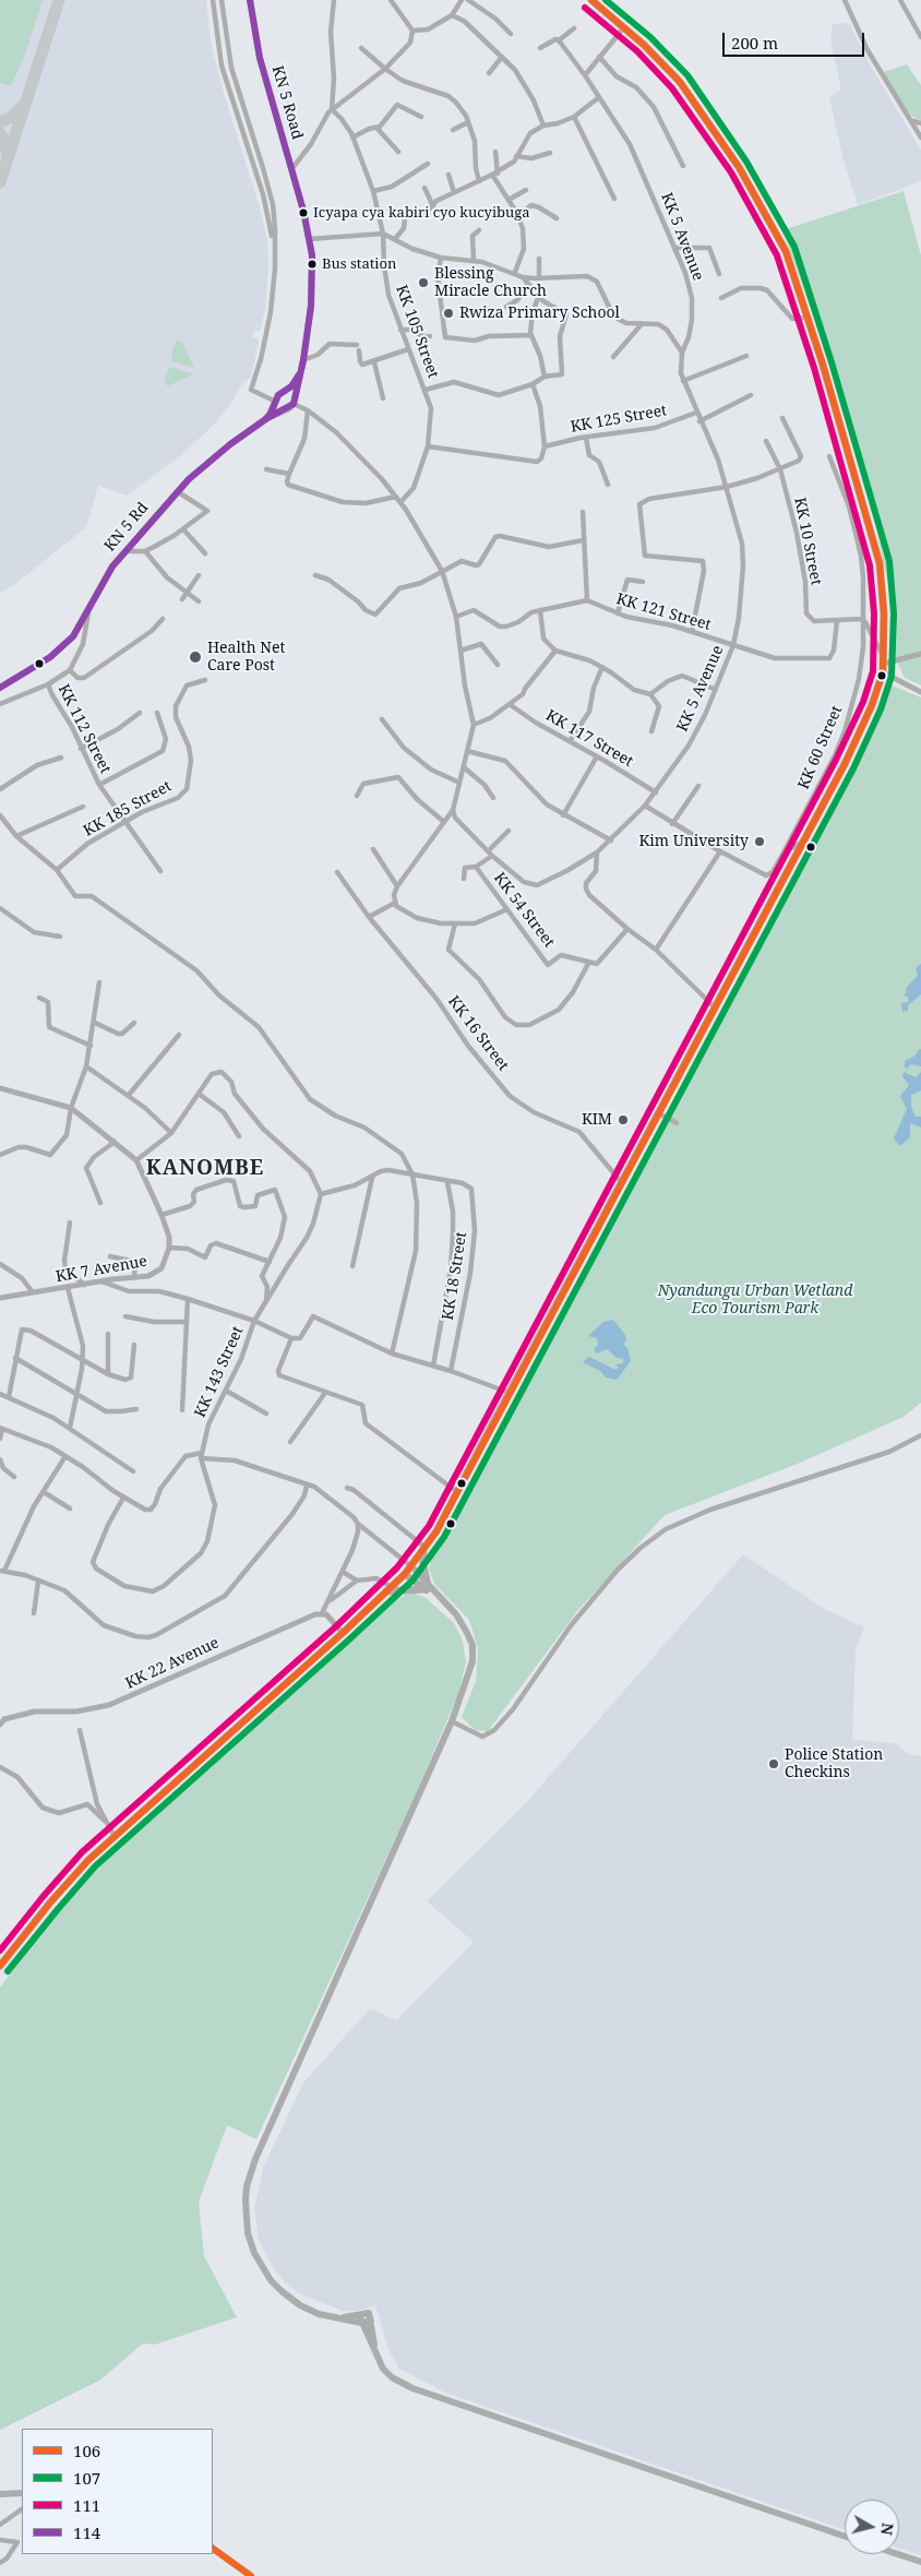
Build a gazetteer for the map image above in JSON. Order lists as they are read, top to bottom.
{
  "streets": {
    "main road": ["KN 5 Road", "KN 5 Rd"],
    "street": [
      "KK 5 Avenue",
      "KK 105 Street",
      "KK 125 Street",
      "KK 10 Street",
      "KK 121 Street",
      "KK 112 Street",
      "KK 117 Street",
      "KK 60 Street",
      "KK 185 Street",
      "KK 54 Street",
      "KK 16 Street",
      "KK 7 Avenue",
      "KK 18 Street",
      "KK 143 Street",
      "KK 22 Avenue"
    ]
  },
  "crossings": [
    ["KN 5 Road", "KN 5 Rd"],
    ["KK 5 Avenue", "KK 125 Street"],
    ["KK 5 Avenue", "KK 121 Street"],
    ["KK 5 Avenue", "KK 117 Street"],
    ["KK 105 Street", "KK 125 Street"],
    ["KK 10 Street", "KK 121 Street"],
    ["KK 10 Street", "KK 60 Street"],
    ["KK 112 Street", "KK 185 Street"],
    ["KK 18 Street", "KK 143 Street"]
  ],
  "districts": ["KANOMBE"],
  "parks": ["Nyandungu Urban Wetland Eco Tourism Park"],
  "places": [
    "Icyapa cya kabiri cyo kucyibuga",
    "Bus station",
    "Blessing Miracle Church",
    "Rwiza Primary School",
    "Health Net Care Post",
    "Kim University",
    "KIM",
    "Police Station Checkins"
  ],
  "lines": [
    "transit line 106",
    "transit line 107",
    "transit line 114",
    "transit line 111"
  ],
  "legend": [
    "106",
    "107",
    "111",
    "114"
  ],
  "scale_bar": "200 m",
  "north": "right"
}
